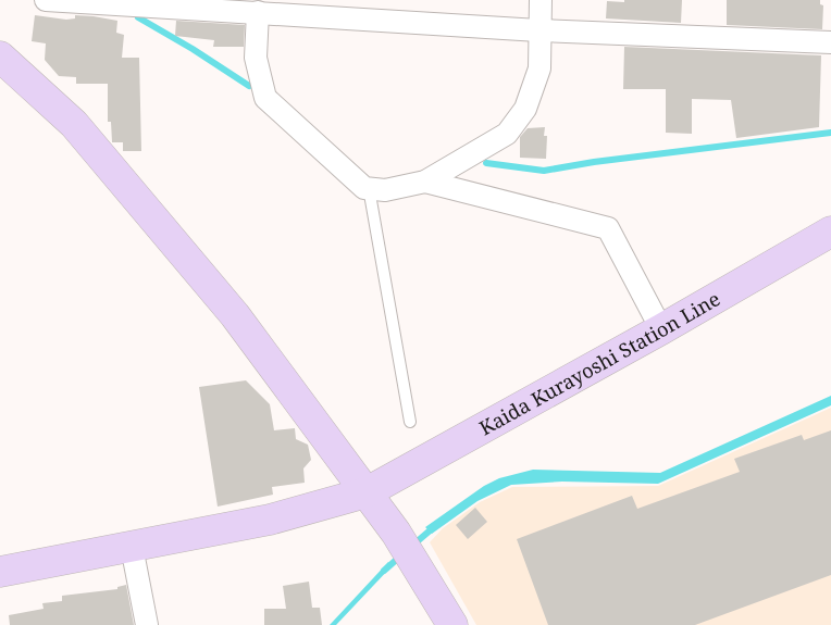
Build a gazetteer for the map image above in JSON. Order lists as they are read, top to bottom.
{
  "streets": {
    "street": ["Kaida Kurayoshi Station Line"]
  }
}
